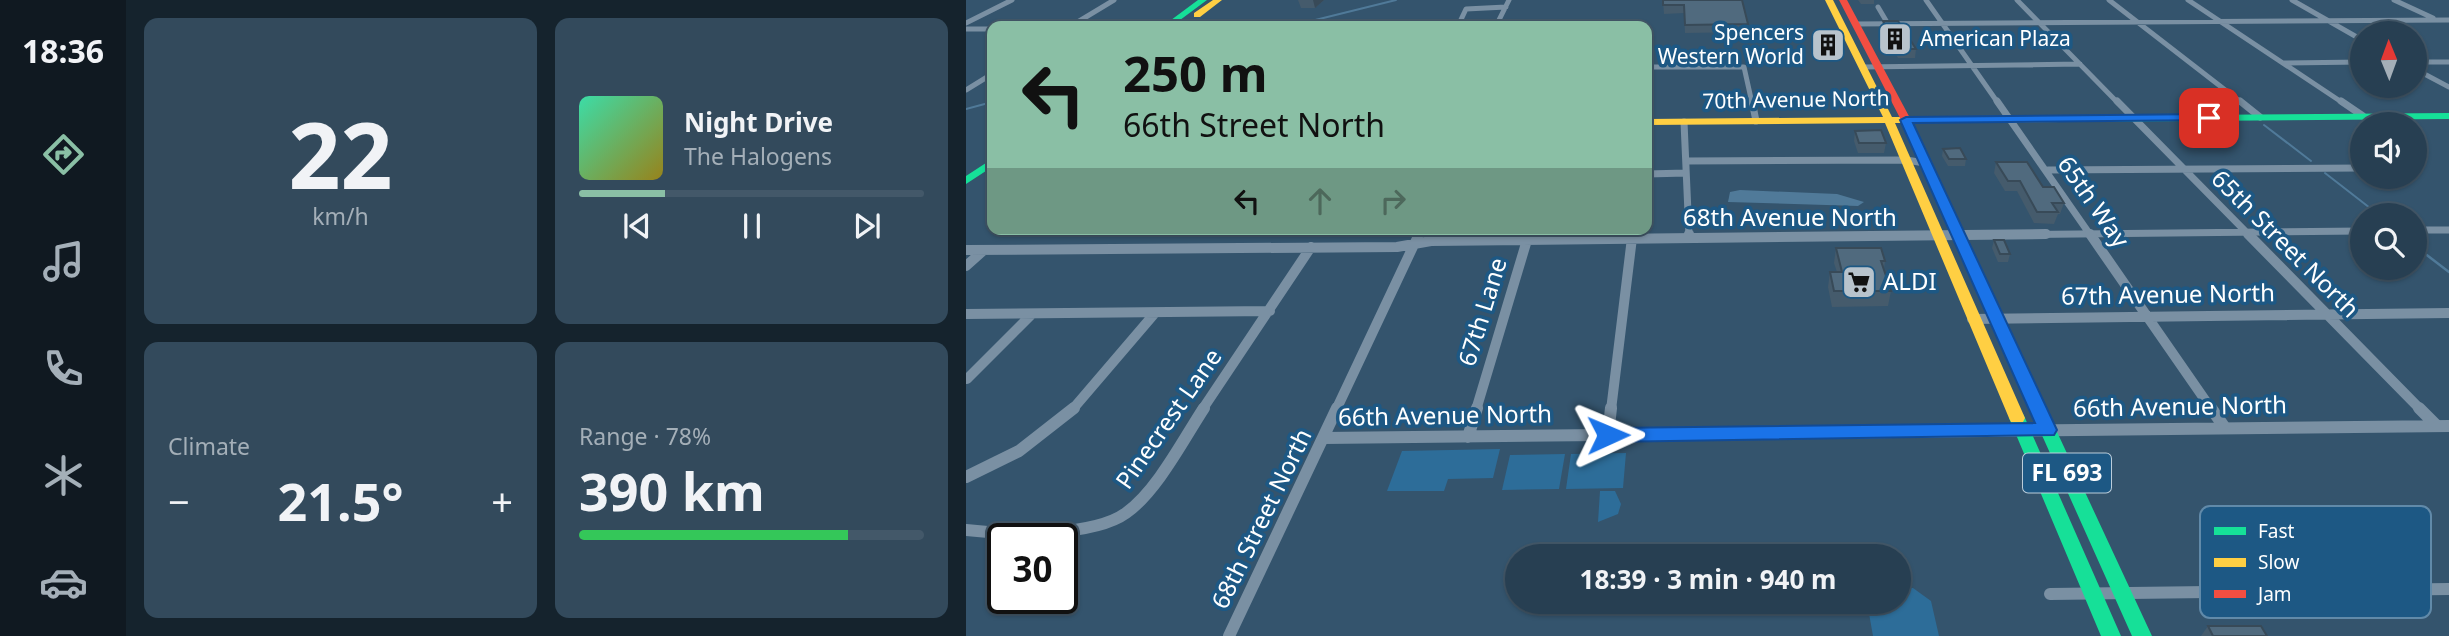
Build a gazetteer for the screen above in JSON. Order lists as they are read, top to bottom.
{
  "streets": {
    "main road": ["70th Avenue North", "FL 693"],
    "street": [
      "65th Way",
      "68th Avenue North",
      "65th Street North",
      "67th Avenue North",
      "67th Lane",
      "66th Avenue North",
      "Pinecrest Lane",
      "68th Street North"
    ]
  },
  "crossings": [
    ["70th Avenue North", "65th Way"],
    ["70th Avenue North", "65th Street North"],
    ["70th Avenue North", "FL 693"],
    ["65th Way", "68th Avenue North"],
    ["65th Way", "67th Avenue North"],
    ["65th Way", "66th Avenue North"],
    ["68th Avenue North", "65th Street North"],
    ["68th Avenue North", "67th Lane"],
    ["68th Avenue North", "Pinecrest Lane"],
    ["68th Avenue North", "FL 693"],
    ["68th Avenue North", "68th Street North"],
    ["65th Street North", "67th Avenue North"],
    ["65th Street North", "66th Avenue North"],
    ["67th Avenue North", "FL 693"],
    ["67th Lane", "66th Avenue North"],
    ["66th Avenue North", "FL 693"],
    ["66th Avenue North", "68th Street North"]
  ],
  "places": {
    "building": ["American Plaza", "Spencers Western World"],
    "supermarket": ["ALDI"]
  },
  "legend": ["Fast", "Slow", "Jam"],
  "north": "top",
  "page": {
    "tabs": "18:36",
    "tile": [
      ["22", "km/h"],
      "Climate",
      ["Range · 78%", "390 km"]
    ],
    "turn": ["250 m", "66th Street North"],
    "song": ["Night Drive", "The Halogens"],
    "heat": ["−", "21.5°", "+"],
    "limit": "30",
    "trip": "18:39 · 3 min · 940 m"
  }
}
